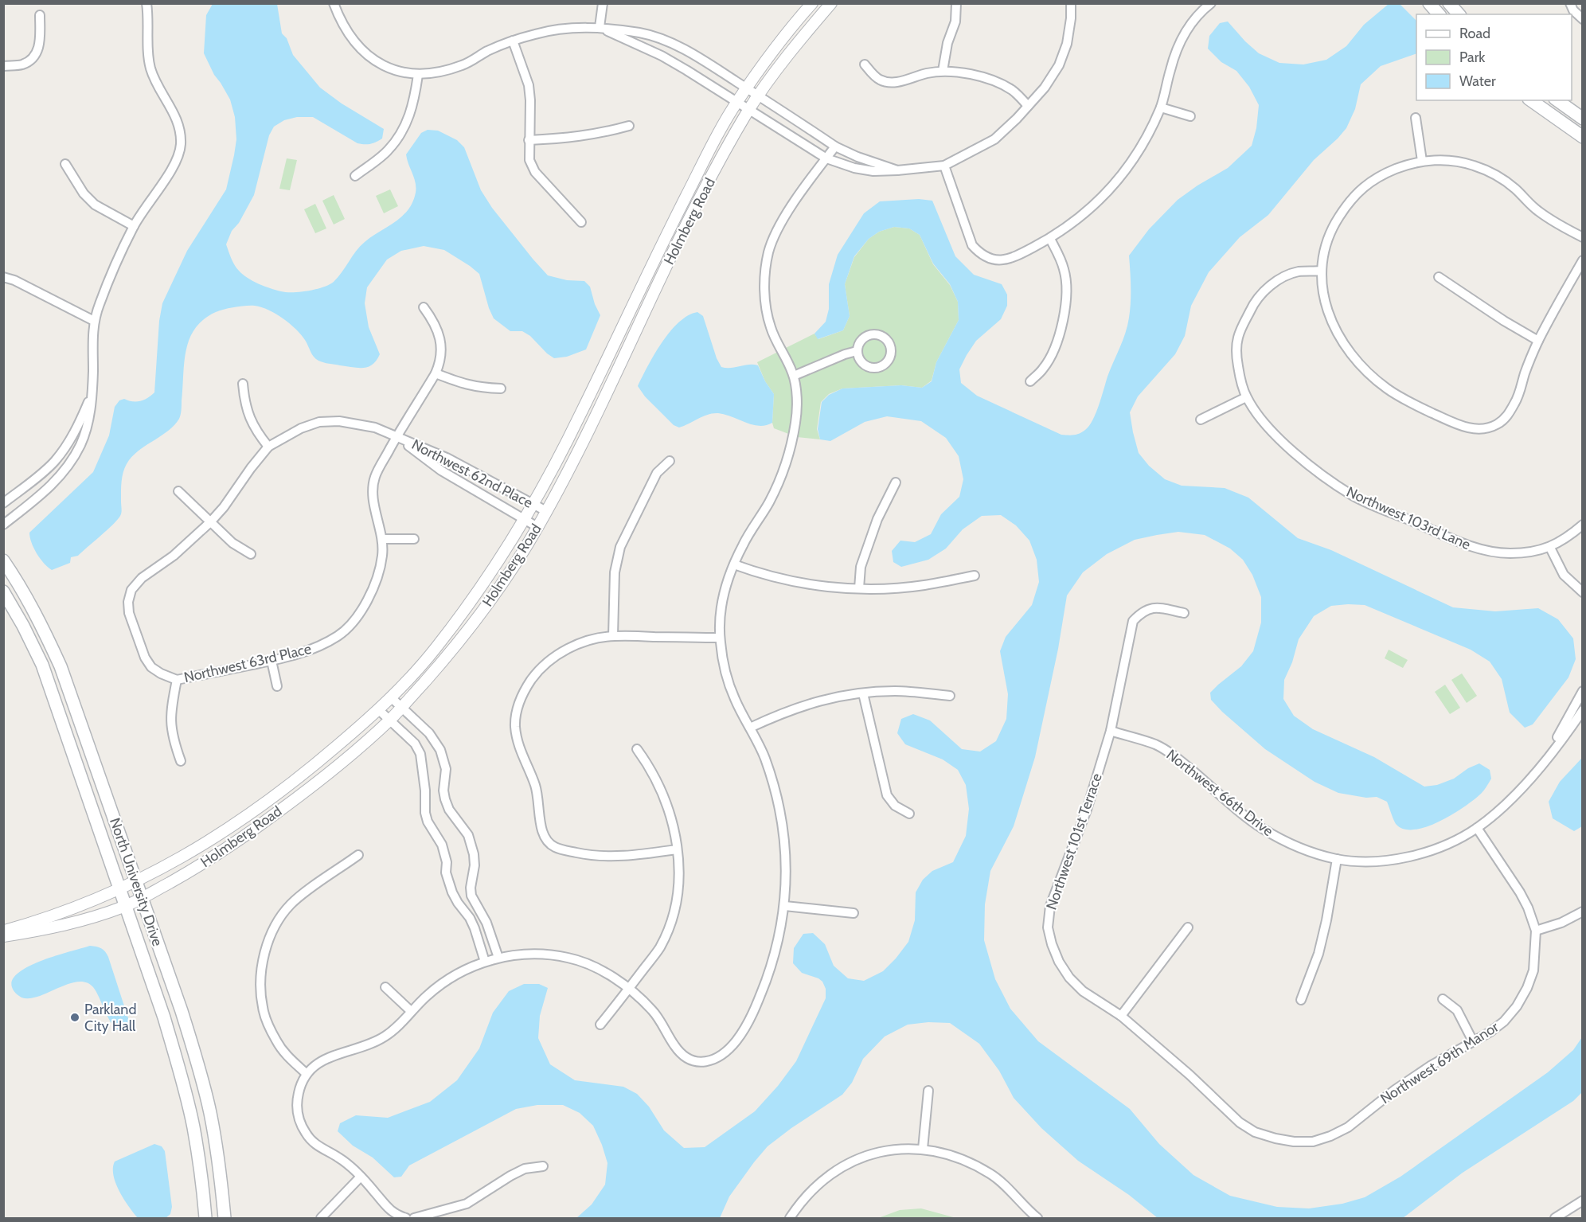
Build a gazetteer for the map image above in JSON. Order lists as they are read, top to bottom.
{
  "streets": {
    "main road": ["North University Drive"],
    "street": [
      "Holmberg Road",
      "Northwest 62nd Place",
      "Northwest 103rd Lane",
      "Northwest 63rd Place",
      "Northwest 66th Drive",
      "Northwest 101st Terrace",
      "Northwest 69th Manor"
    ]
  },
  "crossings": [
    ["Holmberg Road", "Northwest 62nd Place"],
    ["Holmberg Road", "North University Drive"],
    ["Northwest 62nd Place", "Northwest 63rd Place"],
    ["Northwest 66th Drive", "Northwest 101st Terrace"],
    ["Northwest 101st Terrace", "Northwest 69th Manor"]
  ],
  "places": ["Parkland City Hall"],
  "legend": ["Road", "Park", "Water"]
}
